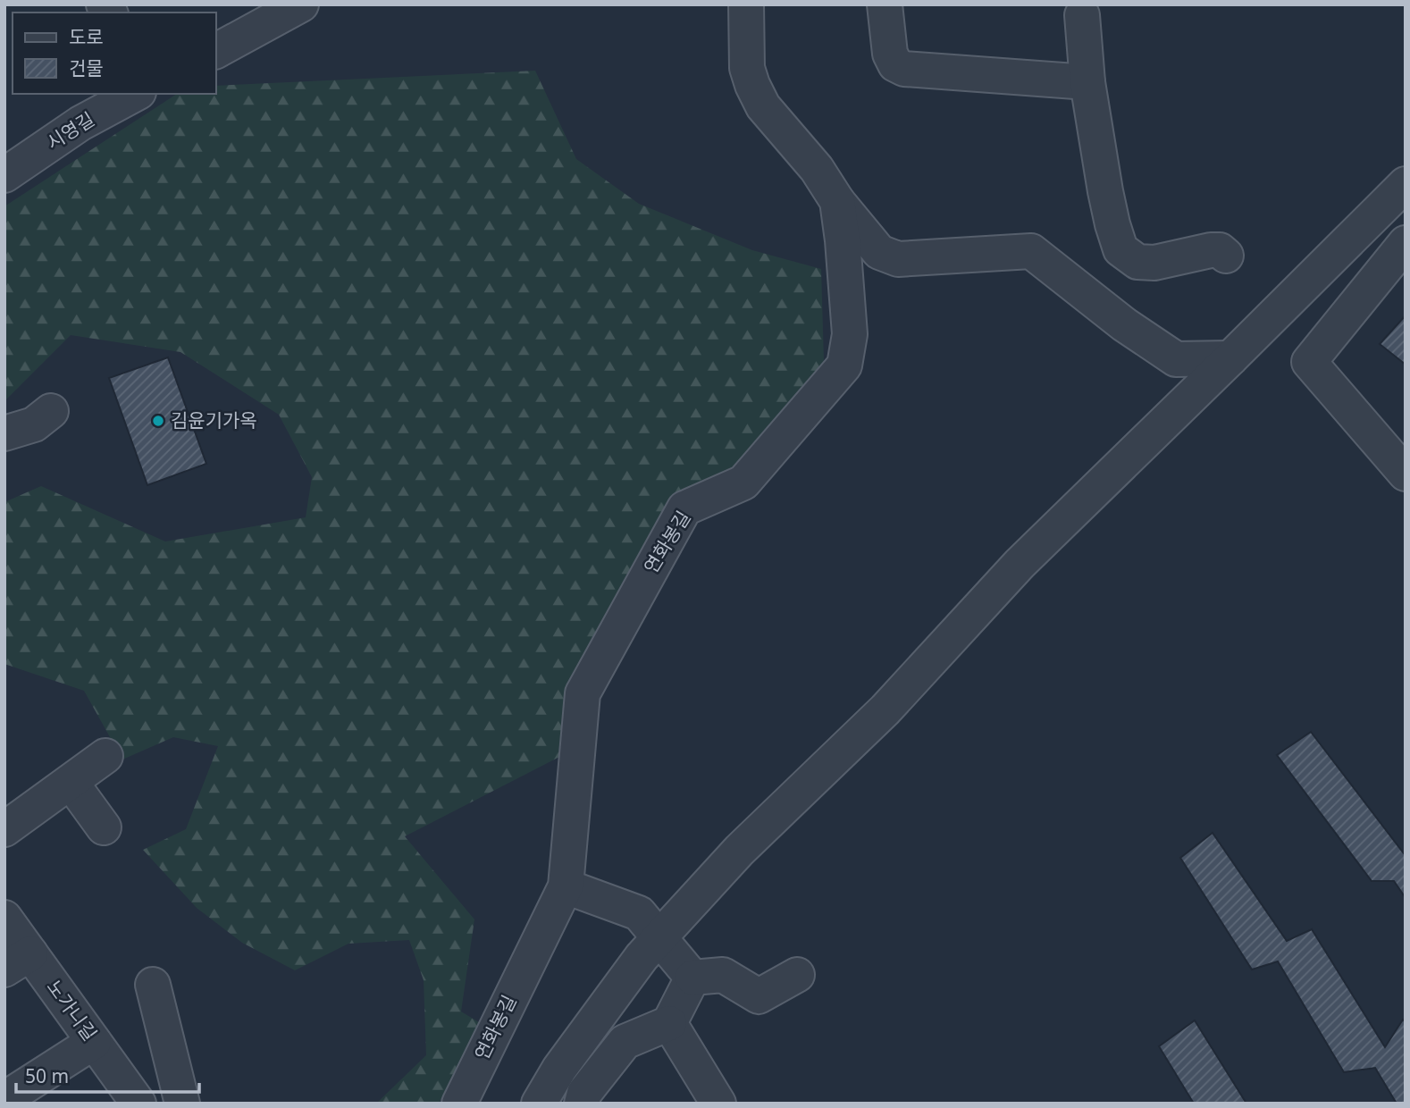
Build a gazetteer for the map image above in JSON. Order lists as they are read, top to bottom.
{
  "streets": {
    "street": ["시영길", "연화봉길", "노가니길"]
  },
  "places": ["김윤기가옥"],
  "legend": ["도로", "건물"],
  "scale_bar": "50 m"
}
